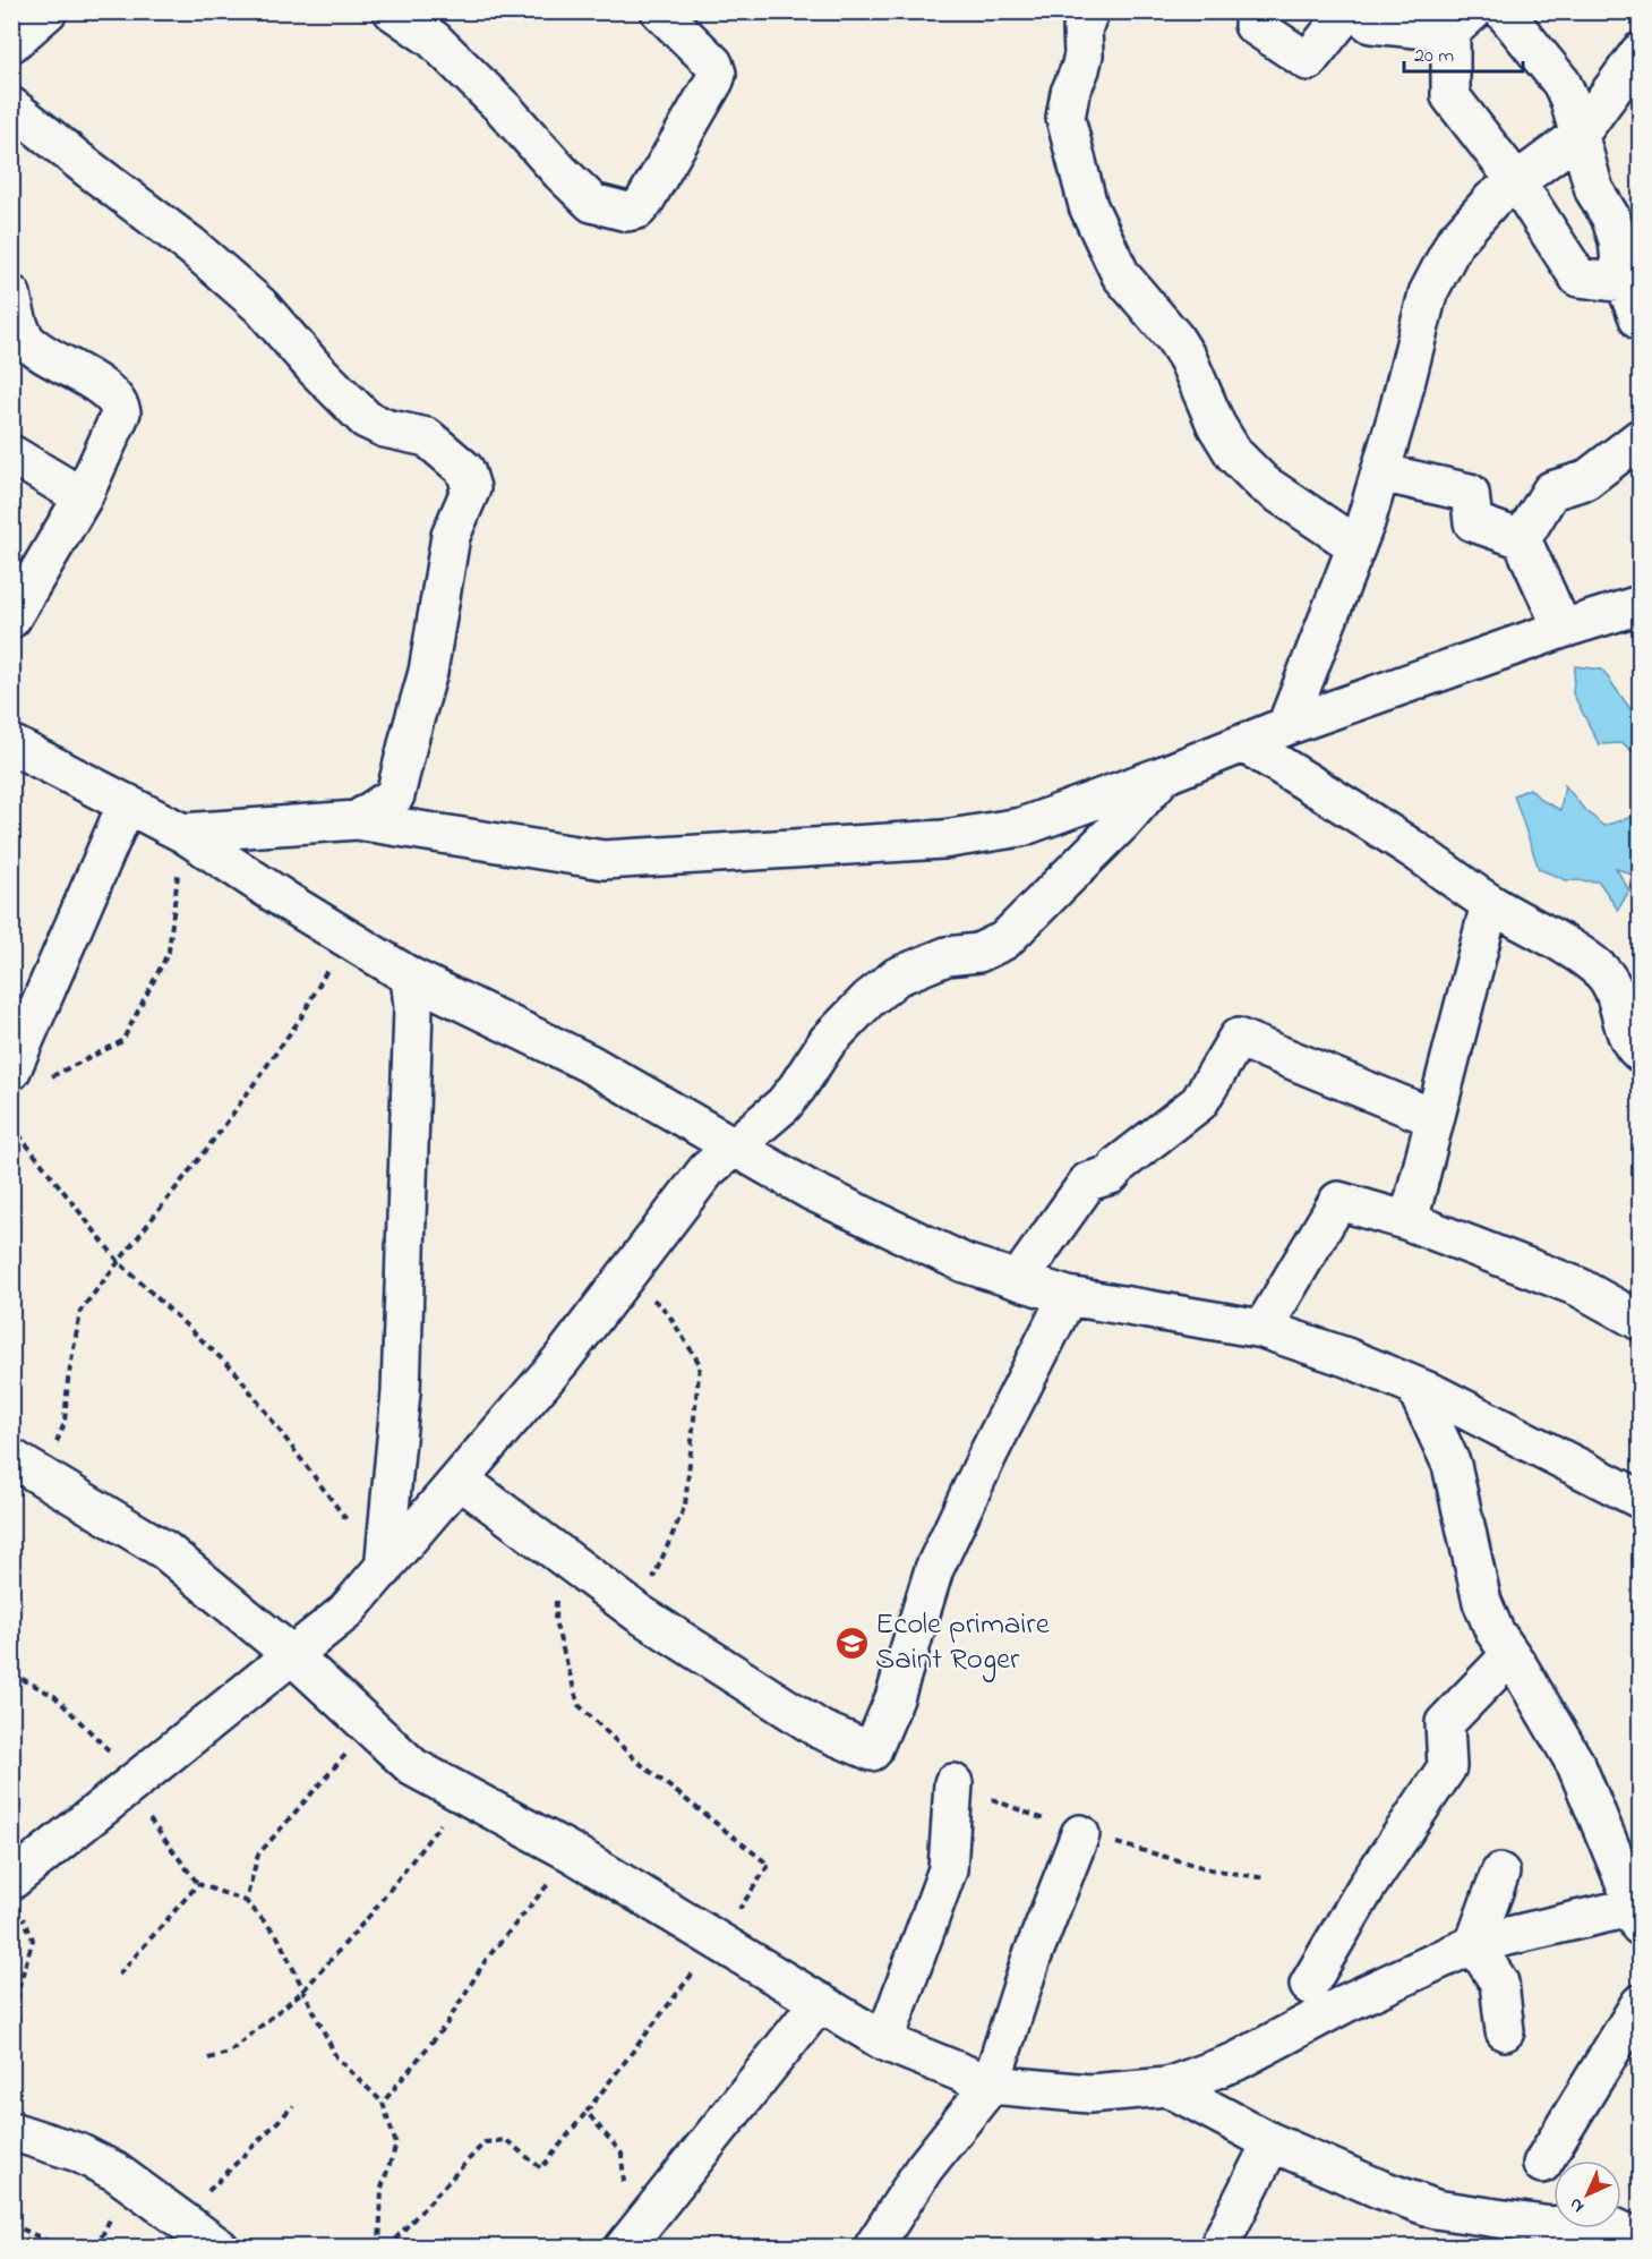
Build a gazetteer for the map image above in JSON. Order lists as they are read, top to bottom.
{
  "places": {
    "school or university": ["Ecole primaire Saint Roger"]
  },
  "scale_bar": "20 m",
  "north": "bottom left"
}
